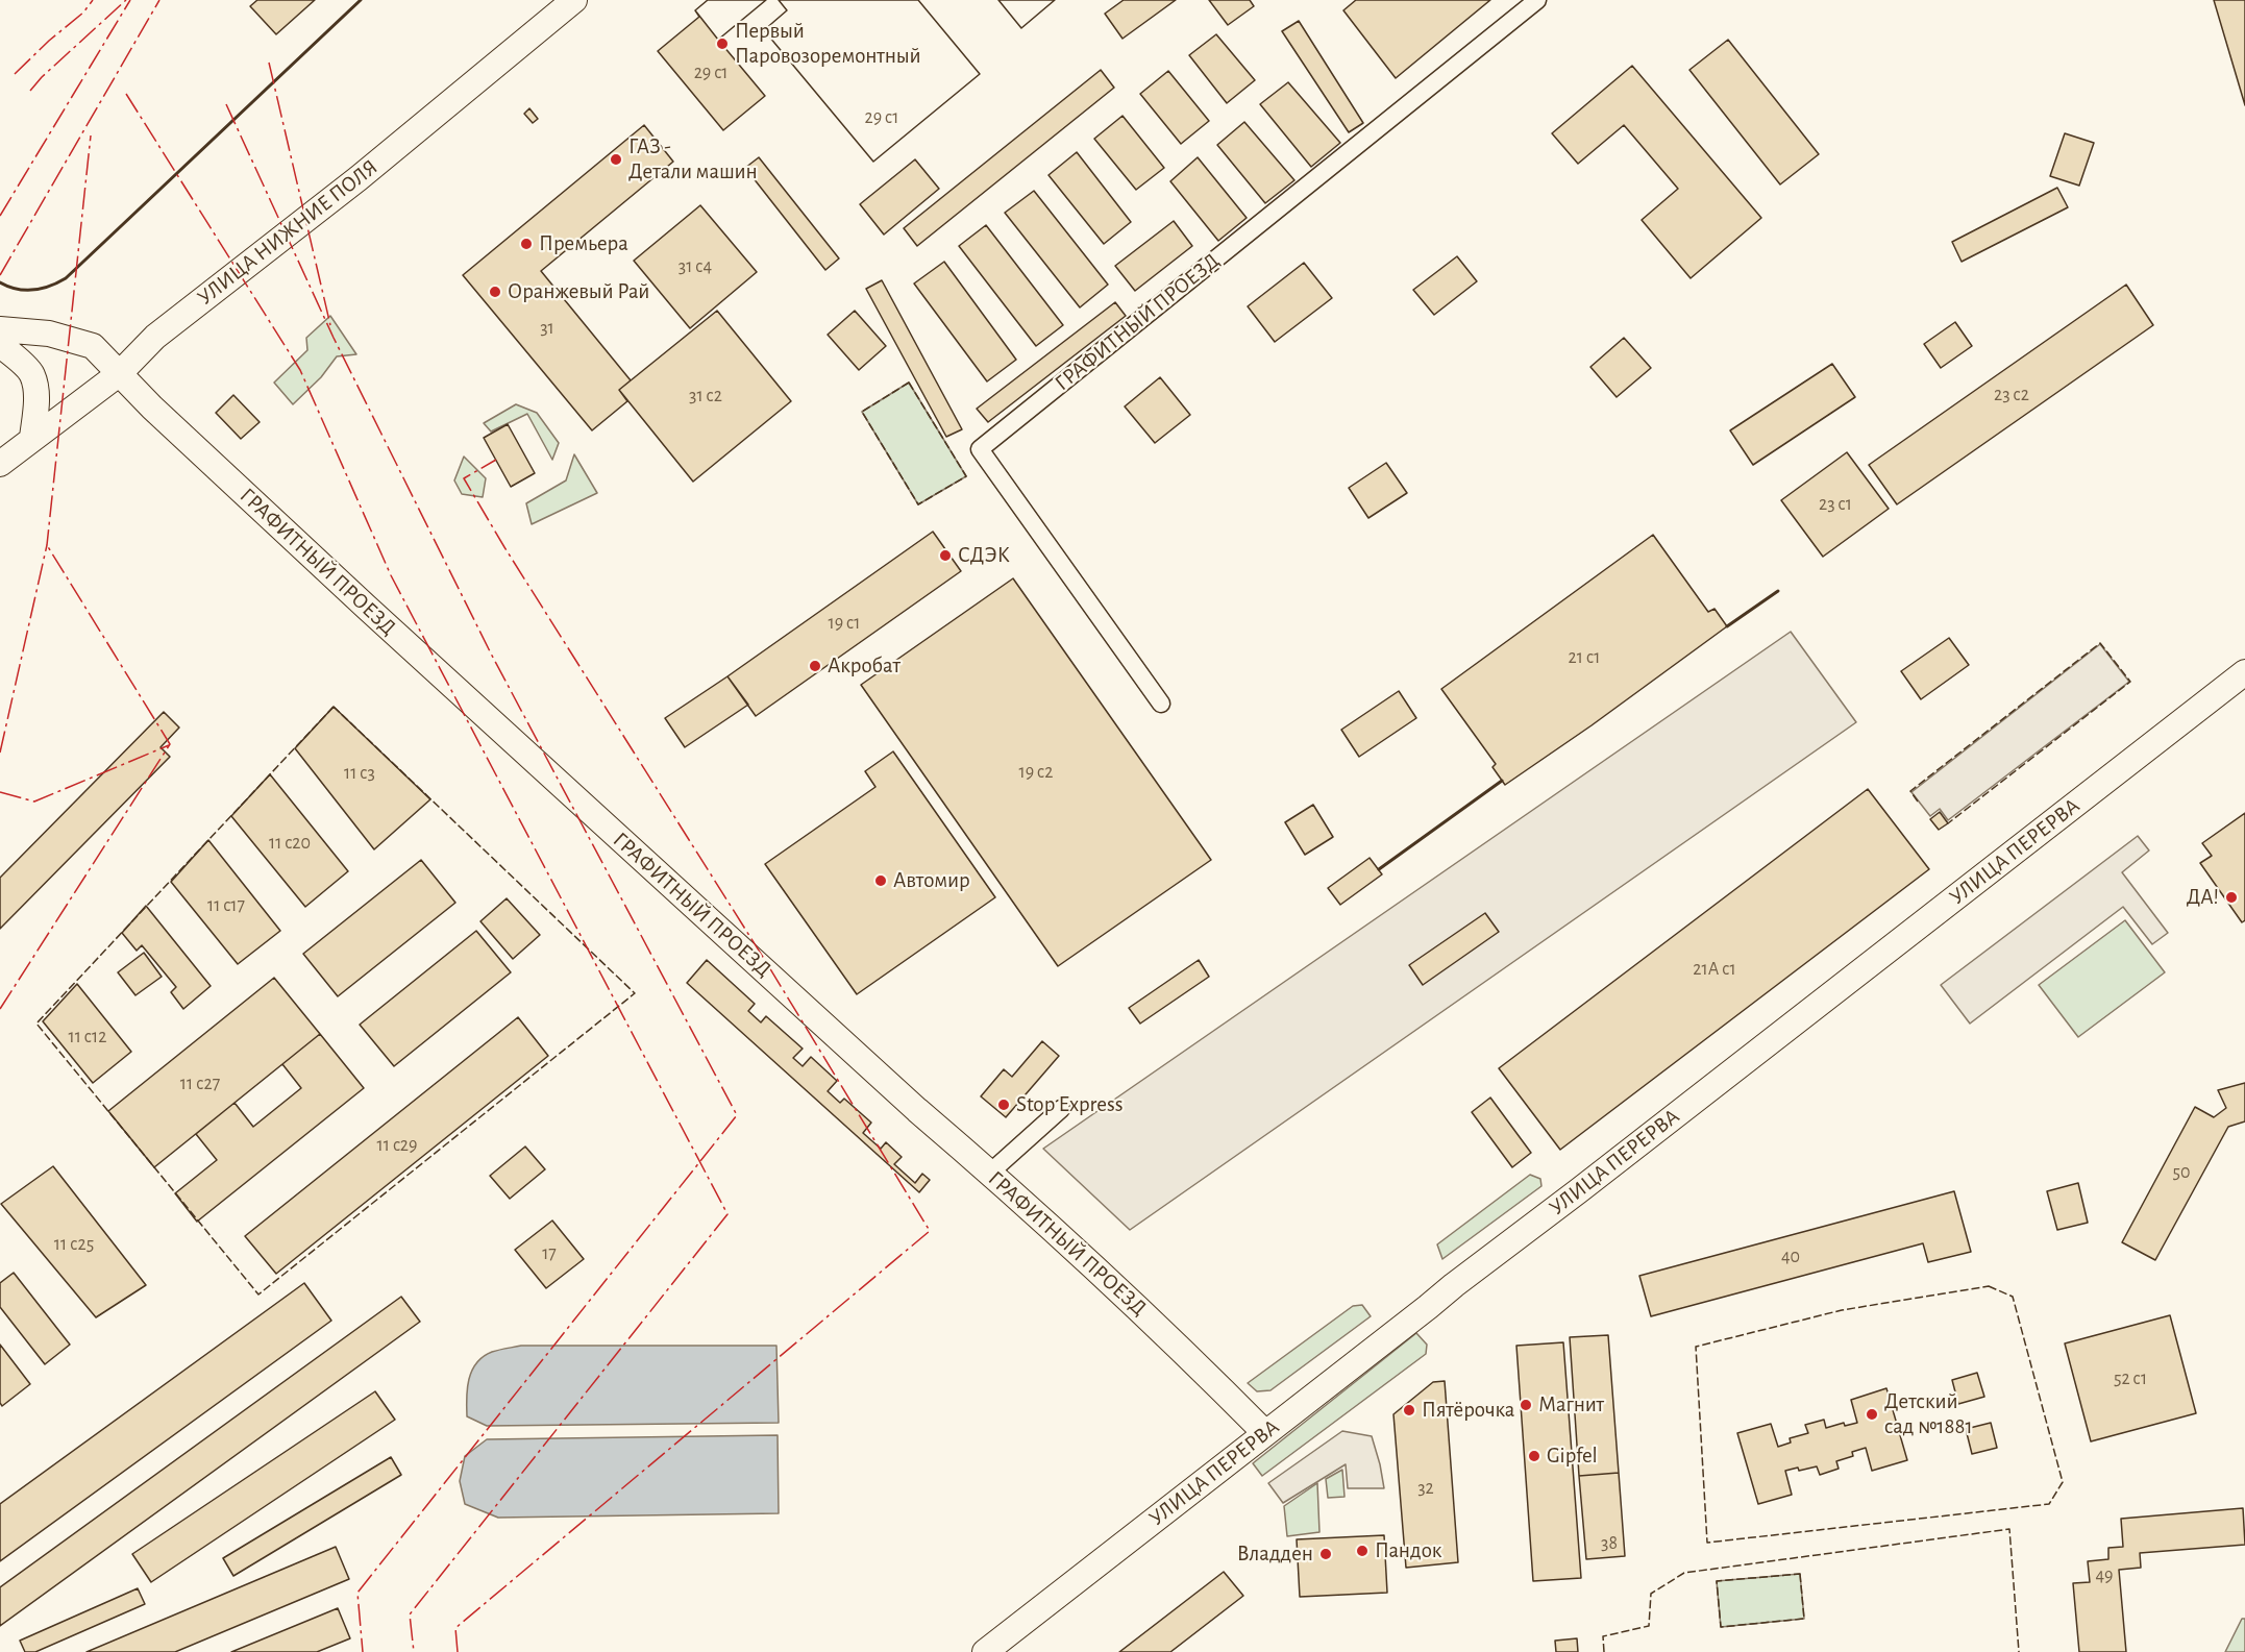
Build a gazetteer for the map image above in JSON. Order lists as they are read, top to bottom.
{
  "streets": {
    "main road": ["УЛИЦА НИЖНИЕ ПОЛЯ", "ГРАФИТНЫЙ ПРОЕЗД", "УЛИЦА ПЕРЕРВА"]
  },
  "crossings": [
    ["УЛИЦА НИЖНИЕ ПОЛЯ", "ГРАФИТНЫЙ ПРОЕЗД"],
    ["ГРАФИТНЫЙ ПРОЕЗД", "УЛИЦА ПЕРЕРВА"]
  ],
  "places": [
    "Первый Паровозоремонтный",
    "ГАЗ - Детали машин",
    "Премьера",
    "Оранжевый Рай",
    "СДЭК",
    "Акробат",
    "Автомир",
    "ДА!",
    "Stop Express",
    "Магнит",
    "Пятёрочка",
    "Детский сад №1881",
    "Gipfel",
    "Пандок",
    "Владден"
  ],
  "house_numbers": [
    "29 c1",
    "29 с1",
    "31 с4",
    "31",
    "23 с2",
    "31 с2",
    "23 с1",
    "19 с1",
    "21 с1",
    "19 с2",
    "11 с3",
    "11 c20",
    "11 c17",
    "21А с1",
    "11 с12",
    "11 с27",
    "11 c29",
    "50",
    "11 с25",
    "17",
    "40",
    "52 с1",
    "32",
    "38",
    "49"
  ]
}
